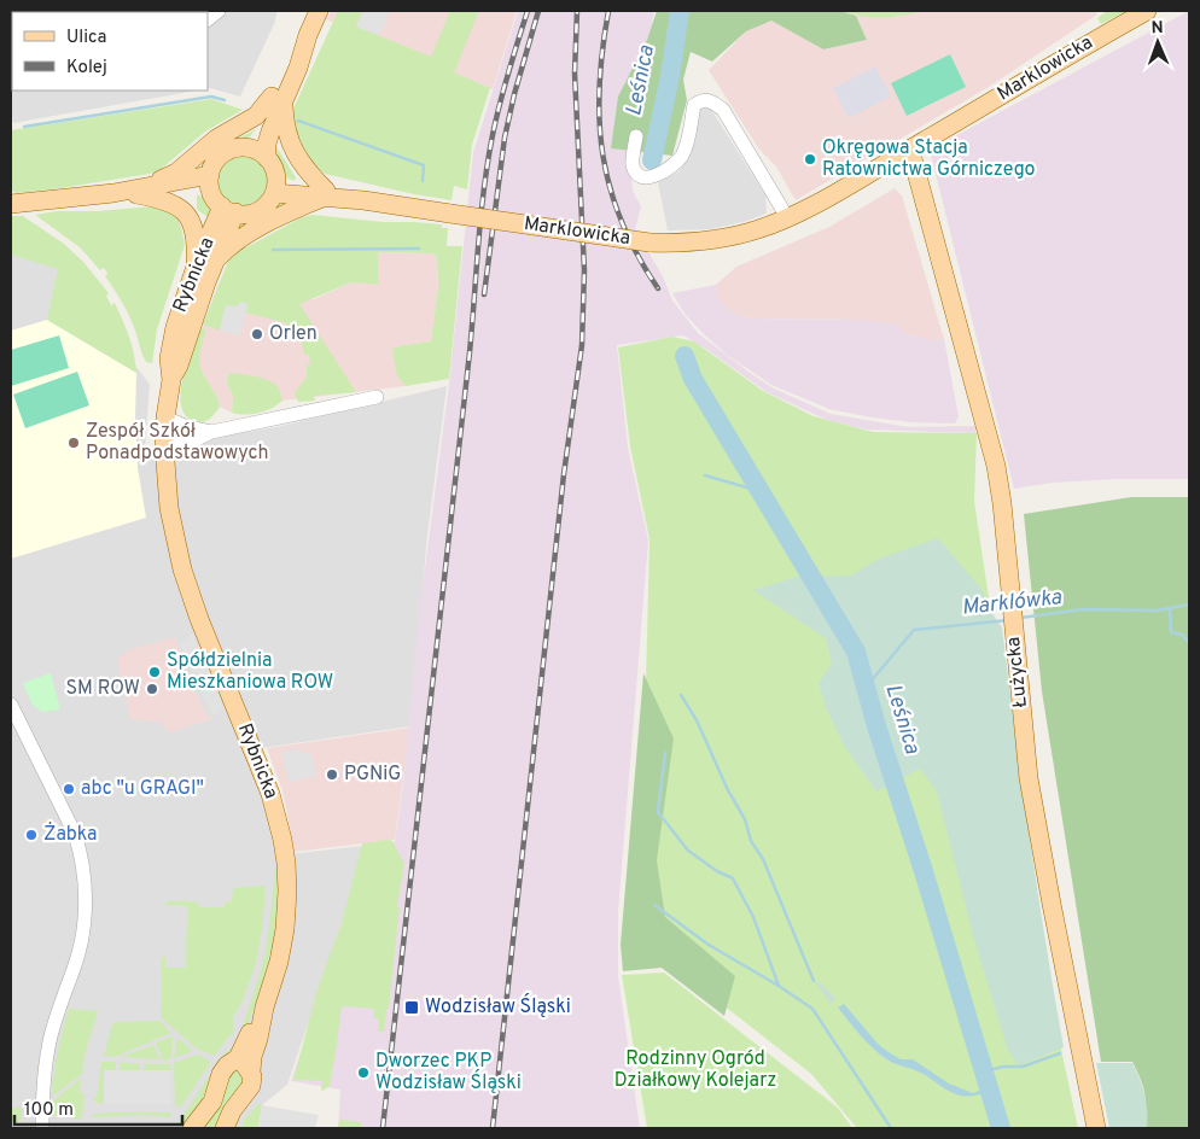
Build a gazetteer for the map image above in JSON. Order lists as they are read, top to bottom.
{
  "streets": {
    "main road": ["Marklowicka", "Rybnicka", "Łużycka"]
  },
  "crossings": [
    ["Marklowicka", "Rybnicka"],
    ["Marklowicka", "Łużycka"]
  ],
  "water": ["Leśnica", "Marklówka"],
  "parks": ["Rodzinny Ogród Działkowy Kolejarz"],
  "places": {
    "other": [
      "Okręgowa Stacja Ratownictwa Górniczego",
      "Orlen",
      "Zespół Szkół Ponadpodstawowych",
      "Spółdzielnia Mieszkaniowa ROW",
      "SM ROW",
      "PGNiG",
      "abc \"u GRAGI\"",
      "Żabka",
      "Dworzec PKP Wodzisław Śląski"
    ],
    "transit": ["Wodzisław Śląski"]
  },
  "legend": ["Ulica", "Kolej"],
  "scale_bar": "100 m",
  "north": "top"
}
